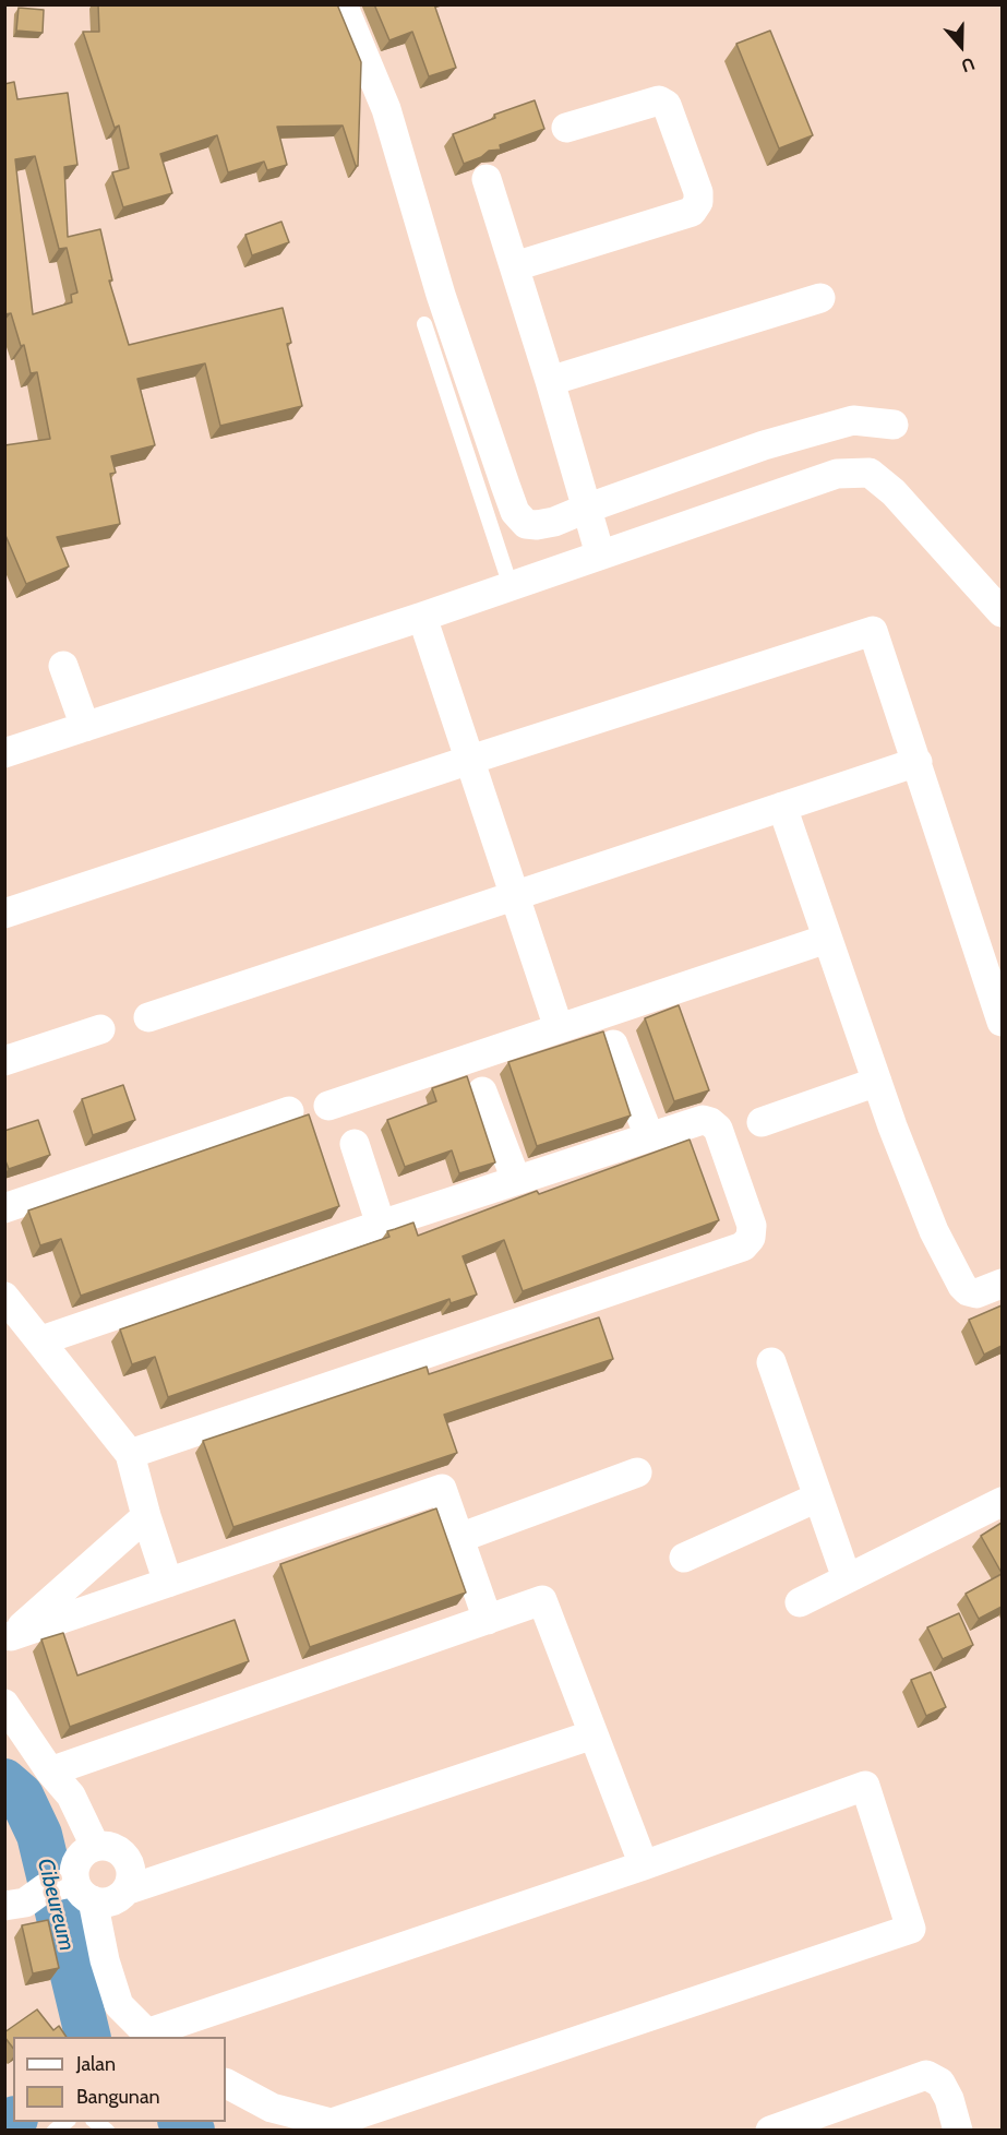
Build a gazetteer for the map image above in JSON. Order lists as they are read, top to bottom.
{
  "water": ["Cibeureum"],
  "legend": ["Jalan", "Bangunan"],
  "north": "bottom"
}
